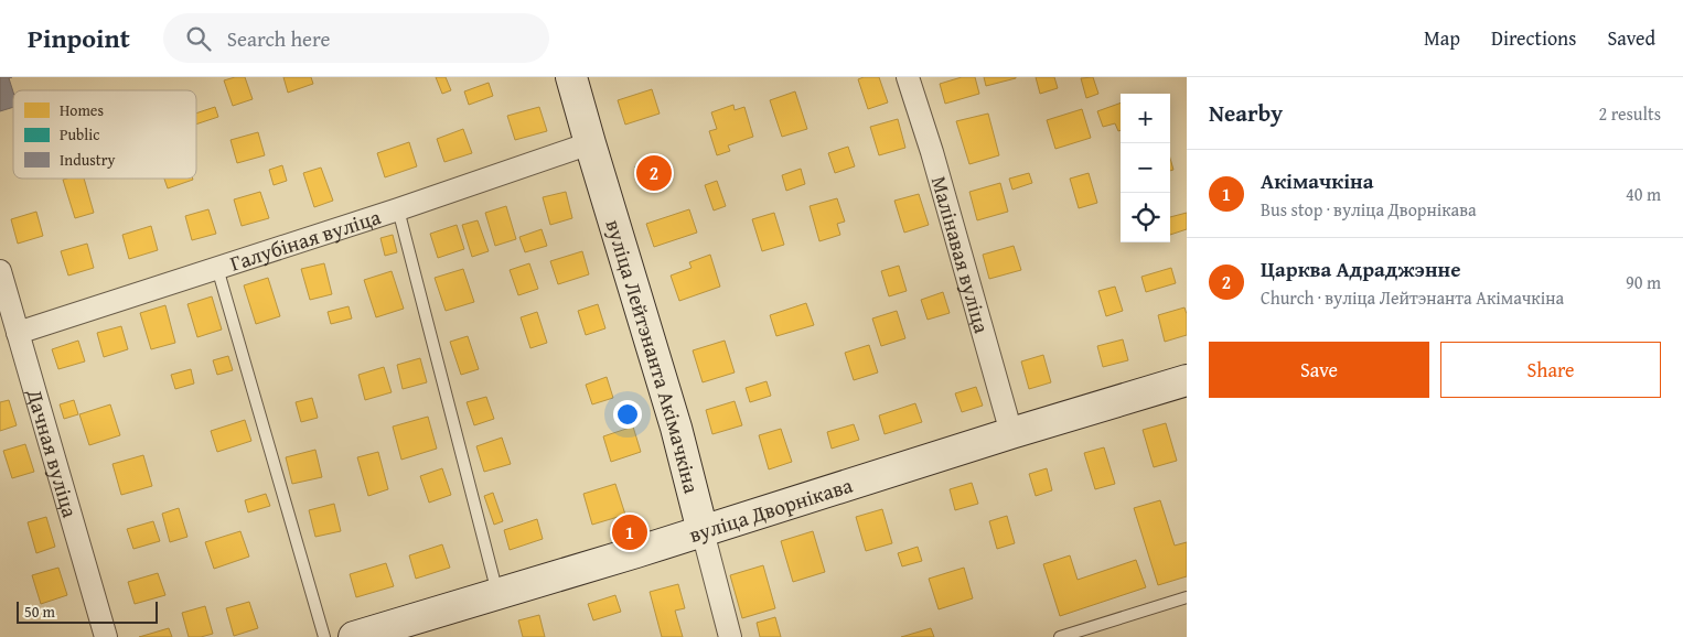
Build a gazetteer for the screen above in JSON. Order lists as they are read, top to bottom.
{
  "streets": {
    "main road": ["вуліца Лейтэнанта Акімачкіна", "вуліца Дворнікава"],
    "street": ["Галубіная вуліца", "Малінавая вуліца", "Дачная вуліца"]
  },
  "crossings": [
    ["Галубіная вуліца", "вуліца Лейтэнанта Акімачкіна"],
    ["Галубіная вуліца", "Дачная вуліца"],
    ["Малінавая вуліца", "вуліца Дворнікава"],
    ["вуліца Лейтэнанта Акімачкіна", "вуліца Дворнікава"]
  ],
  "legend": ["Homes", "Public", "Industry"],
  "scale_bar": "50 m",
  "page": {
    "header": "Pinpoint",
    "search": "Search here",
    "nav": ["Map", "Directions", "Saved"],
    "heading": ["Nearby", "2 results"],
    "map_buttons": ["+", "−"],
    "list": [
      {
        "mark": "1",
        "name": "Акімачкіна",
        "note": "Bus stop · вуліца Дворнікава",
        "value": "40 m"
      },
      {
        "mark": "2",
        "name": "Царква Адраджэнне",
        "note": "Church · вуліца Лейтэнанта Акімачкіна",
        "value": "90 m"
      }
    ],
    "pins": ["2", "1"],
    "buttons": ["Save", "Share"],
    "scale": "50 m"
  }
}
